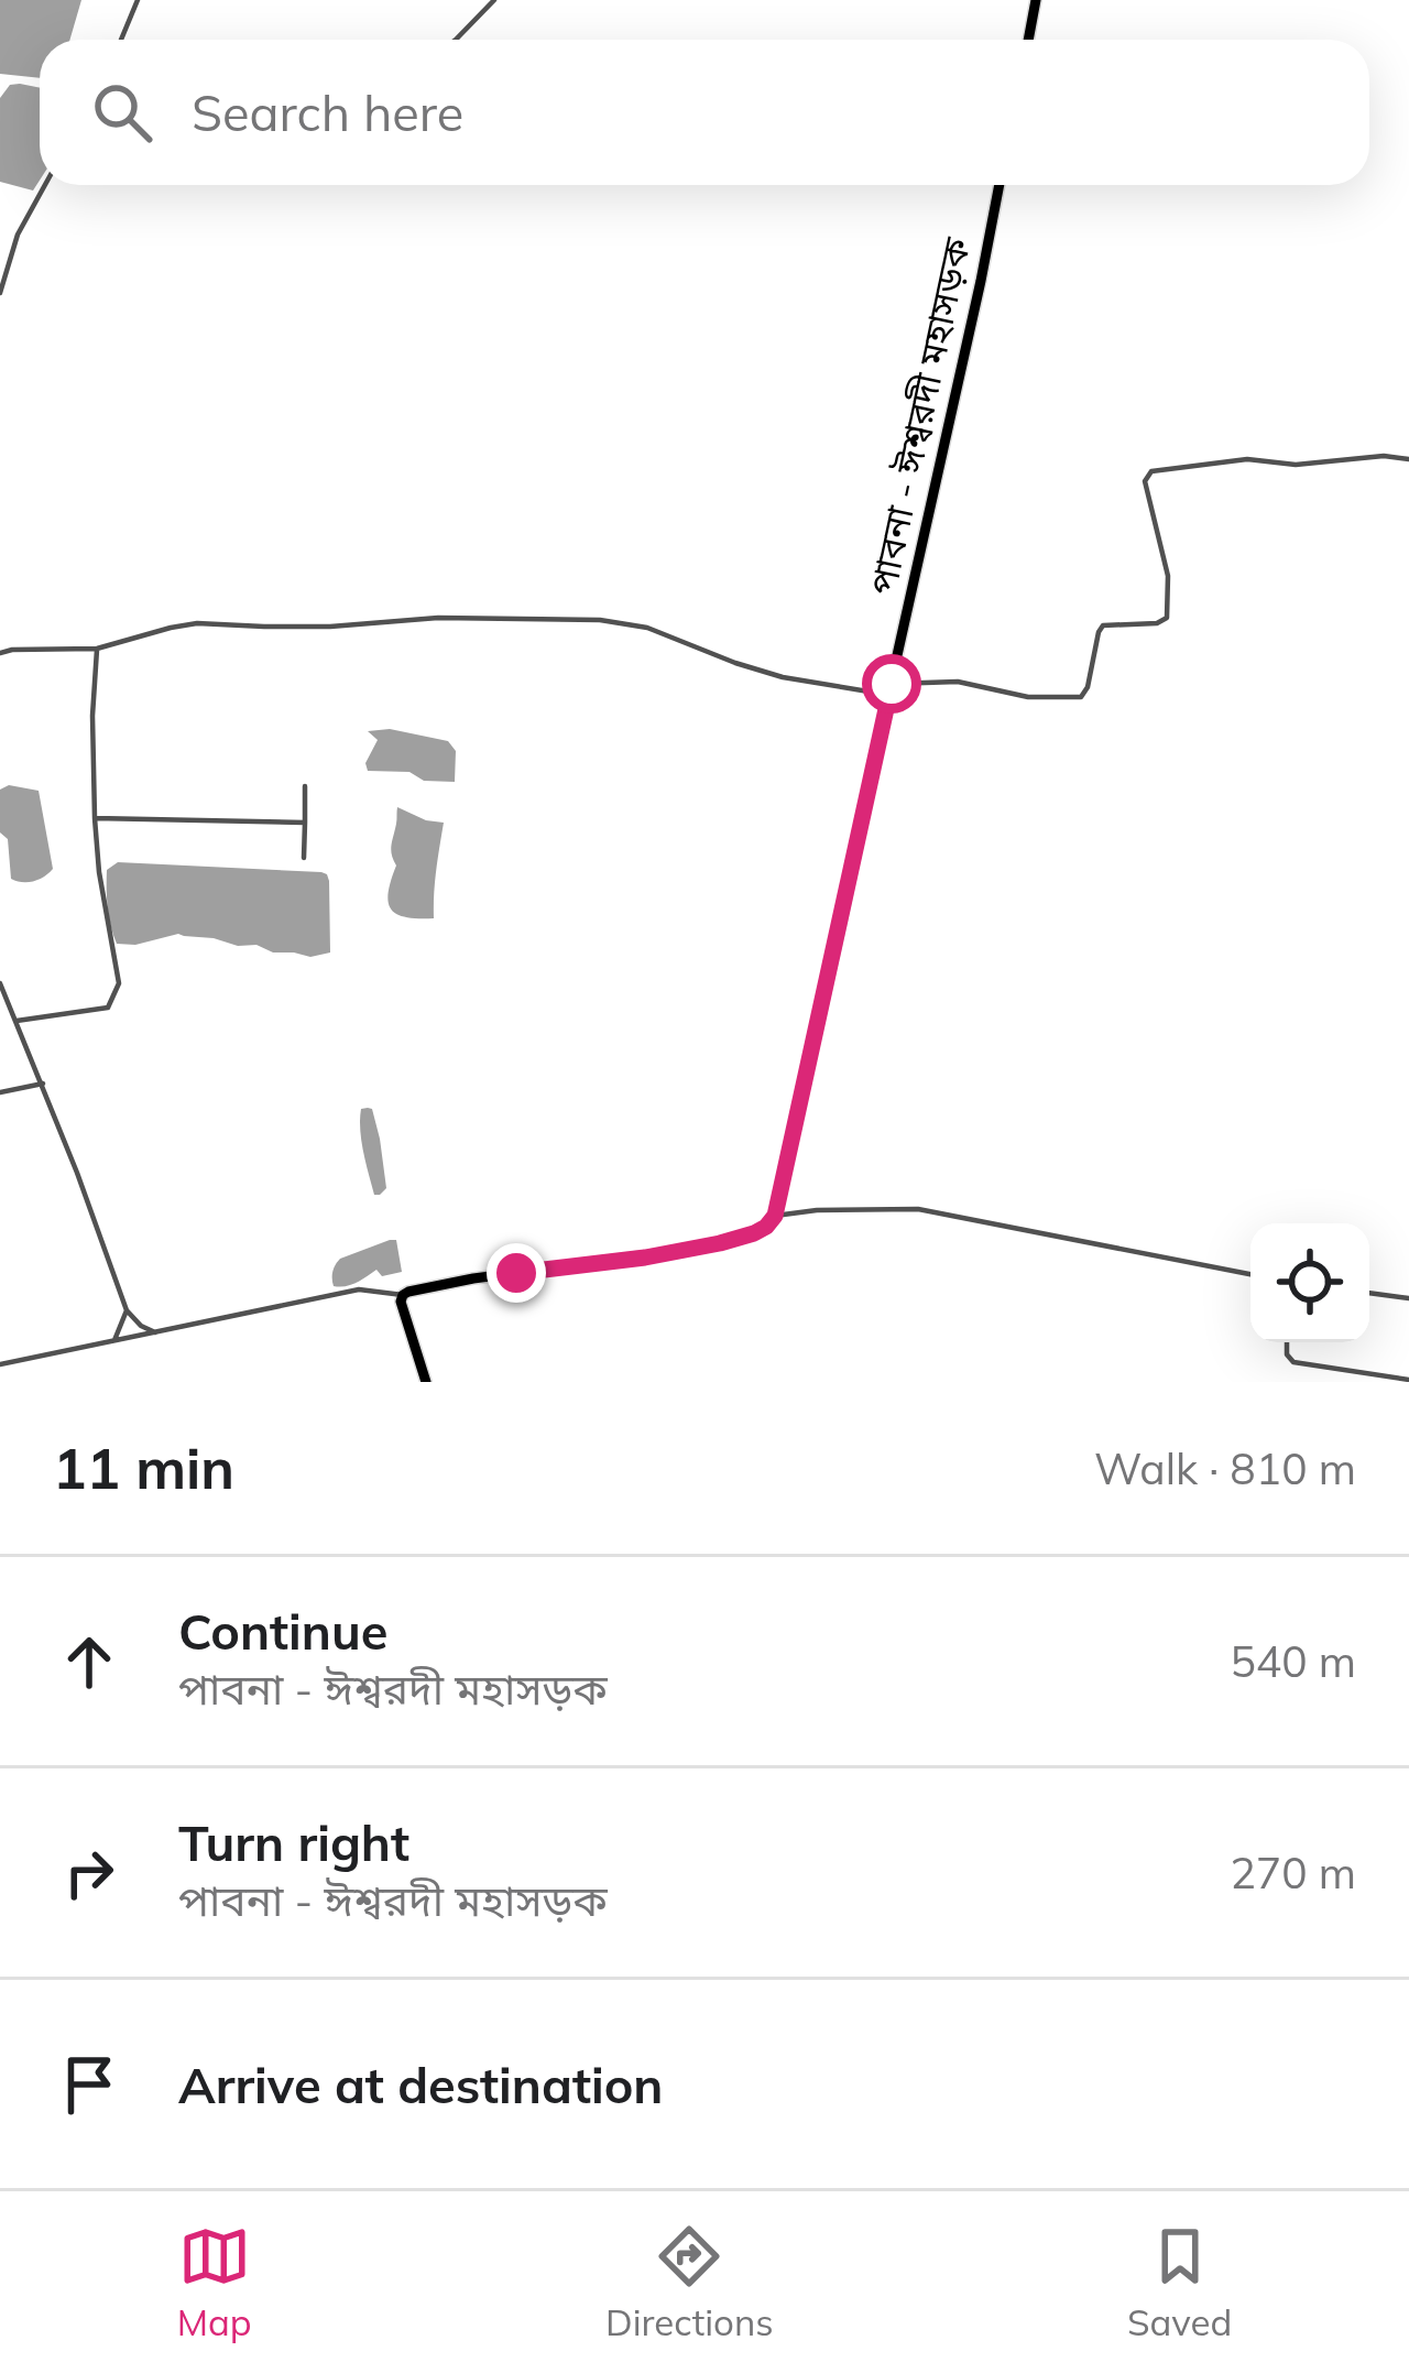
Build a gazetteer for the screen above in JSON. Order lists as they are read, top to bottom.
{
  "streets": {
    "main road": ["পাবনা - ঈশ্বরদী মহাসড়ক"]
  },
  "page": {
    "search": "Search here",
    "heading": ["11 min", "Walk · 810 m"],
    "list": [
      ["Continue", "পাবনা - ঈশ্বরদী মহাসড়ক", "540 m"],
      ["Turn right", "পাবনা - ঈশ্বরদী মহাসড়ক", "270 m"],
      "Arrive at destination"
    ],
    "nav": ["Map", "Directions", "Saved"]
  }
}
